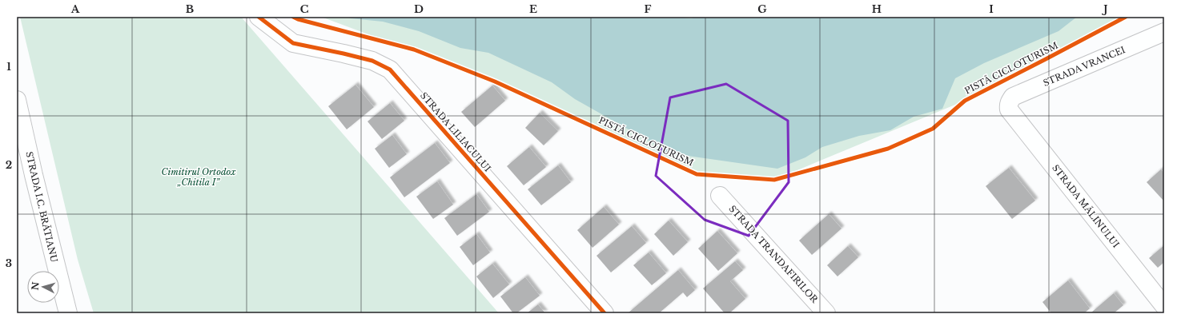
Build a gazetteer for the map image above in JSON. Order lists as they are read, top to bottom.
{
  "streets": {
    "street": [
      "STRADA VRANCEI",
      "STRADA LILIACULUI",
      "STRADA MĂLINULUI",
      "STRADA I.C. BRĂTIANU",
      "STRADA TRANDAFIRILOR"
    ],
    "cycle path": ["PISTĂ CICLOTURISM"]
  },
  "crossings": [
    ["STRADA VRANCEI", "STRADA MĂLINULUI"]
  ],
  "parks": ["Cimitirul Ortodox „Chitila I”"],
  "north": "left",
  "grid": {
    "columns": [
      "A",
      "B",
      "C",
      "D",
      "E",
      "F",
      "G",
      "H",
      "I",
      "J"
    ],
    "rows": ["1", "2", "3"]
  }
}
